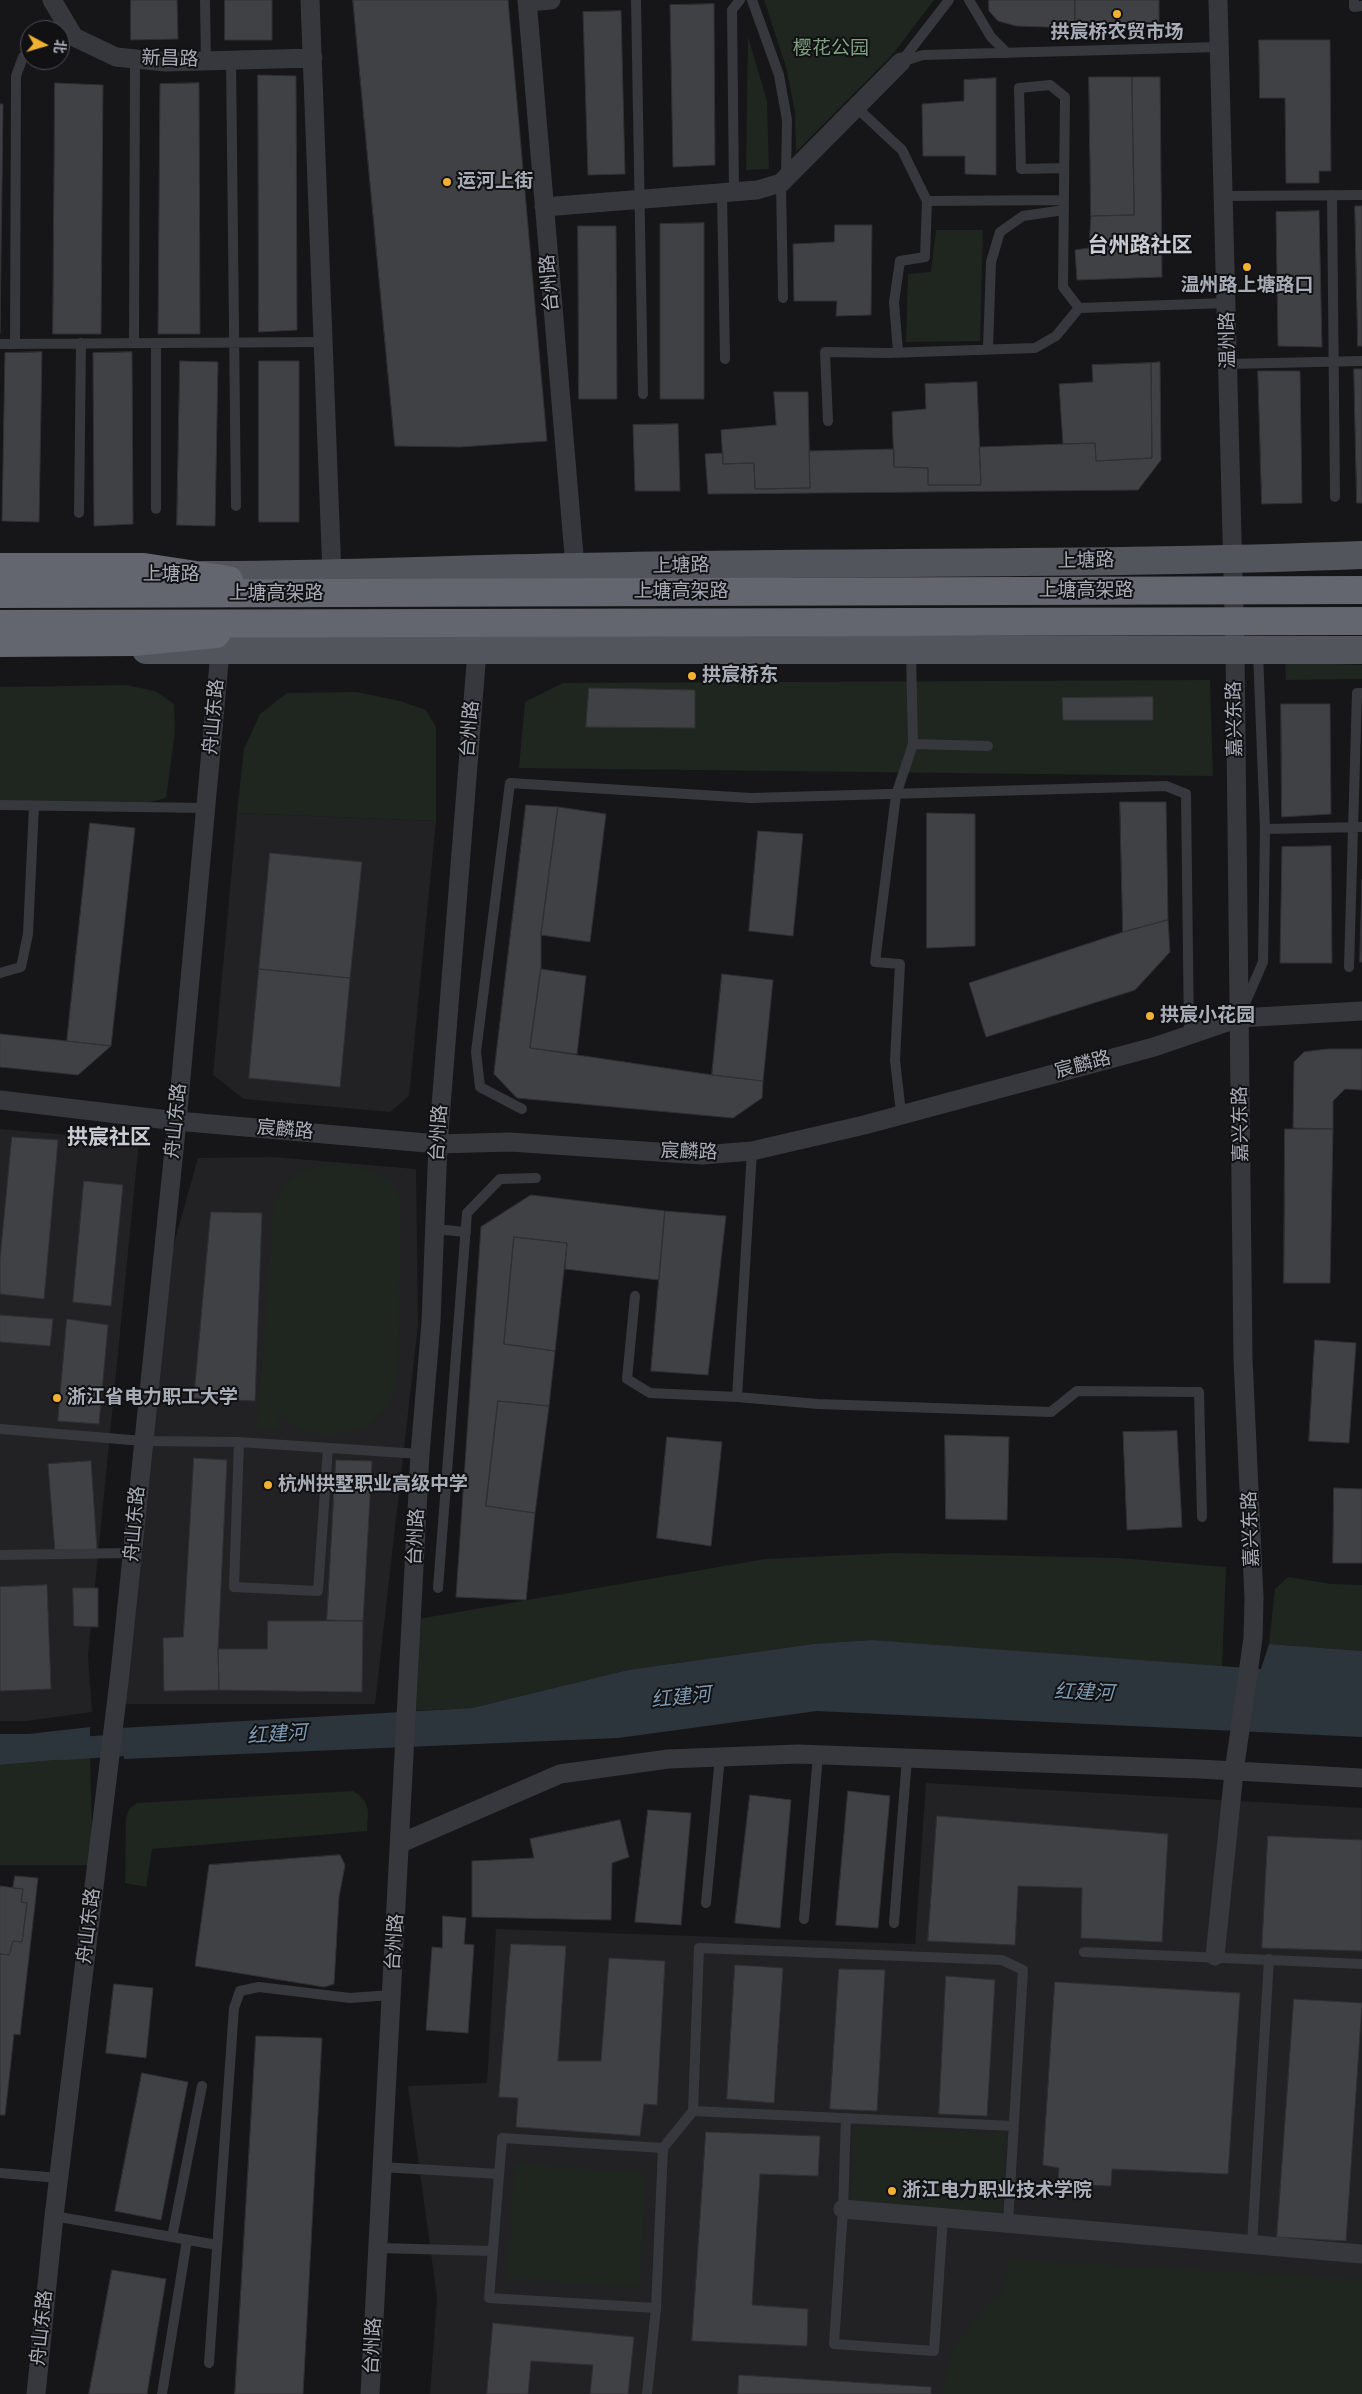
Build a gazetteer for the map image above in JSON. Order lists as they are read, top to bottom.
{
  "streets": {
    "highway": ["上塘高架路"],
    "main road": ["上塘路"],
    "street": [
      "新昌路",
      "台州路",
      "温州路",
      "舟山东路",
      "嘉兴东路",
      "宸麟路"
    ]
  },
  "crossings": [
    ["台州路", "上塘路"],
    ["台州路", "宸麟路"],
    ["温州路", "上塘路"],
    ["温州路", "嘉兴东路"],
    ["上塘路", "上塘高架路"],
    ["舟山东路", "宸麟路"],
    ["嘉兴东路", "宸麟路"]
  ],
  "districts": ["台州路社区", "拱宸社区"],
  "water": ["红建河"],
  "parks": ["樱花公园"],
  "places": [
    "拱宸桥农贸市场",
    "运河上街",
    "温州路上塘路口",
    "拱宸桥东",
    "拱宸小花园",
    "浙江省电力职工大学",
    "杭州拱墅职业高级中学",
    "浙江电力职业技术学院"
  ],
  "north": "right"
}
